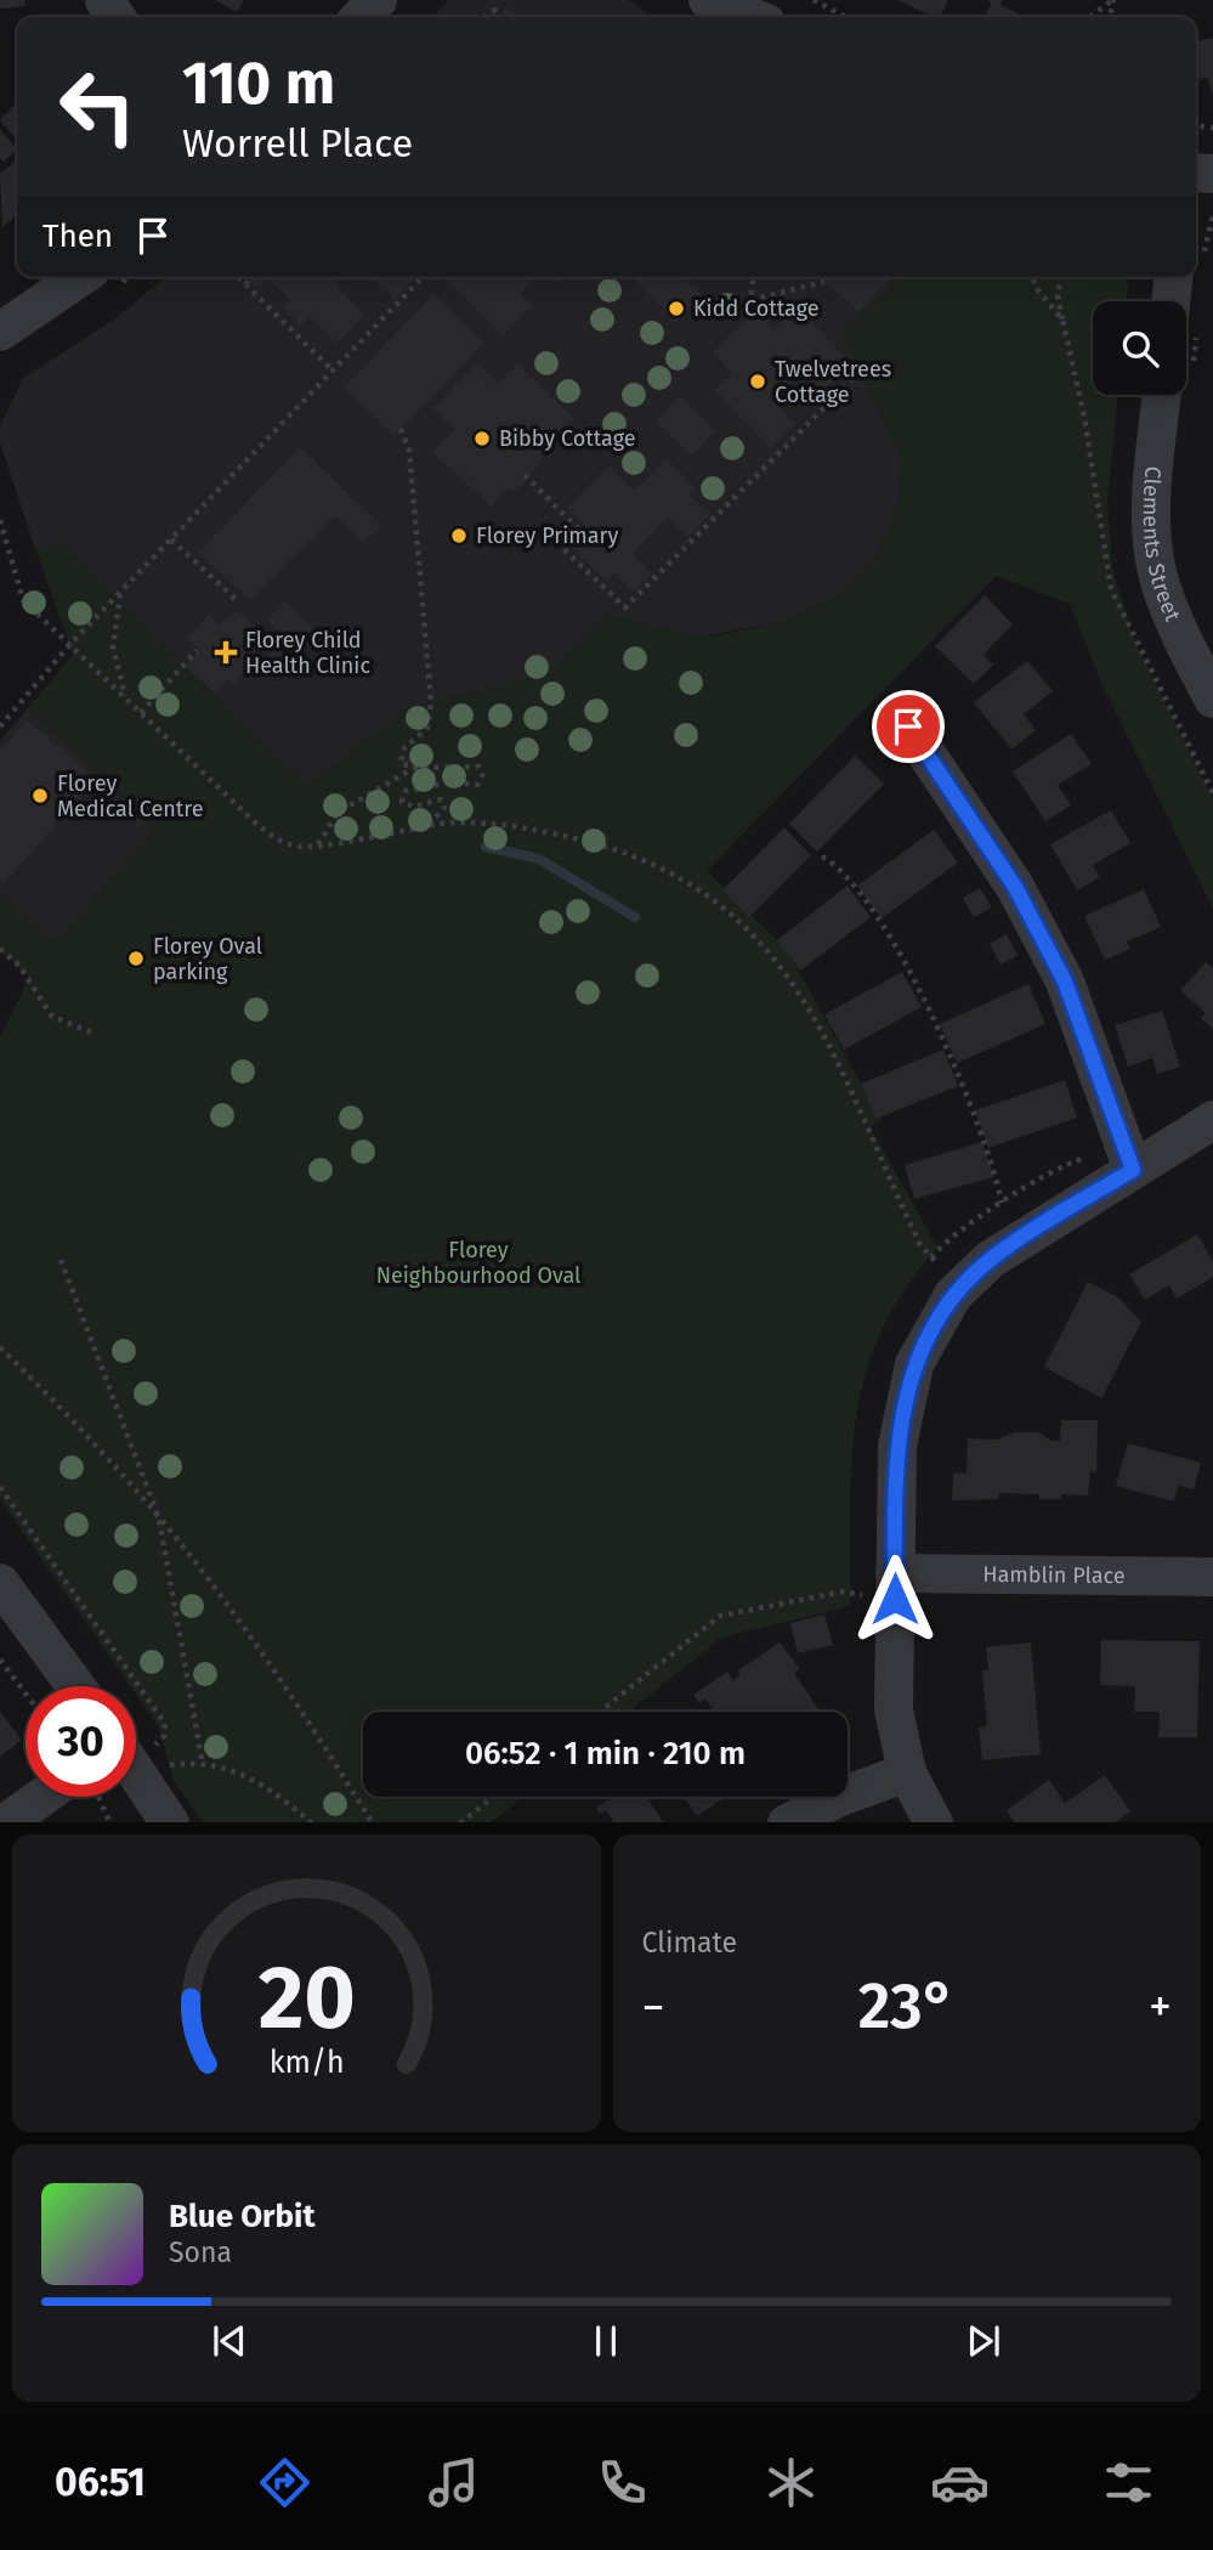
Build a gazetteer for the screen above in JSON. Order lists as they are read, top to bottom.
{
  "streets": {
    "street": ["Clements Street", "Hamblin Place"]
  },
  "parks": ["Florey Neighbourhood Oval"],
  "places": {
    "other": [
      "Kidd Cottage",
      "Twelvetrees Cottage",
      "Bibby Cottage",
      "Florey Primary",
      "Florey Medical Centre",
      "Florey Oval parking"
    ],
    "health": ["Florey Child Health Clinic"]
  },
  "page": {
    "turn": ["110 m", "Worrell Place"],
    "then": "Then",
    "limit": "30",
    "trip": "06:52 · 1 min · 210 m",
    "tile": "Climate",
    "heat": ["−", "23°", "+"],
    "song": ["Blue Orbit", "Sona"],
    "tabs": "06:51",
    "gauge": ["20", "km/h"]
  }
}
